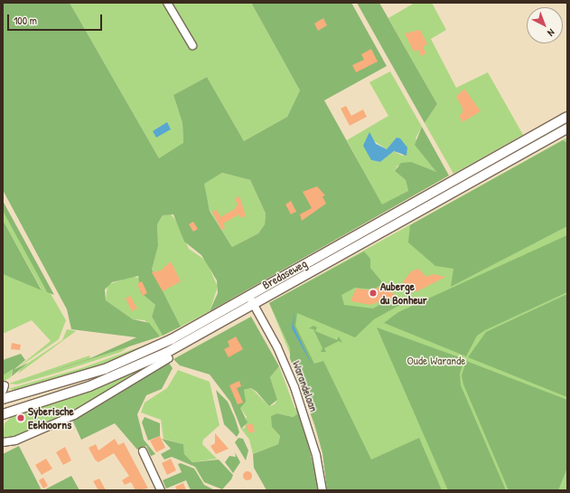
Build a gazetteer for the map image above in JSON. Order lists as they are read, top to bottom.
{
  "streets": {
    "main road": ["Bredaseweg"],
    "street": ["Warandelaan"]
  },
  "crossings": [
    ["Bredaseweg", "Warandelaan"]
  ],
  "parks": ["Oude Warande"],
  "places": ["Auberge du Bonheur", "Syberische Eekhoorns"],
  "scale_bar": "100 m",
  "north": "bottom right"
}
